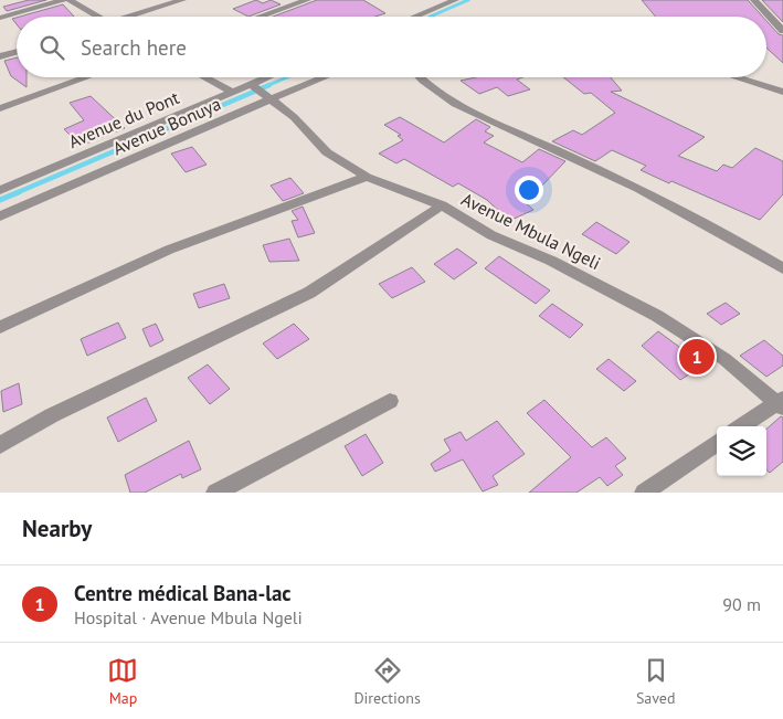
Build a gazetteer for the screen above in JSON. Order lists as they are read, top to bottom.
{
  "streets": {
    "street": ["Avenue du Pont", "Avenue Bonuya", "Avenue Mbula Ngeli"]
  },
  "crossings": [
    ["Avenue du Pont", "Avenue Bonuya"],
    ["Avenue du Pont", "Avenue Mbula Ngeli"],
    ["Avenue Bonuya", "Avenue Mbula Ngeli"]
  ],
  "page": {
    "search": "Search here",
    "pins": "1",
    "heading": "Nearby",
    "list": [
      {
        "mark": "1",
        "name": "Centre médical Bana-lac",
        "note": "Hospital · Avenue Mbula Ngeli",
        "value": "90 m"
      }
    ],
    "nav": ["Map", "Directions", "Saved"]
  }
}
